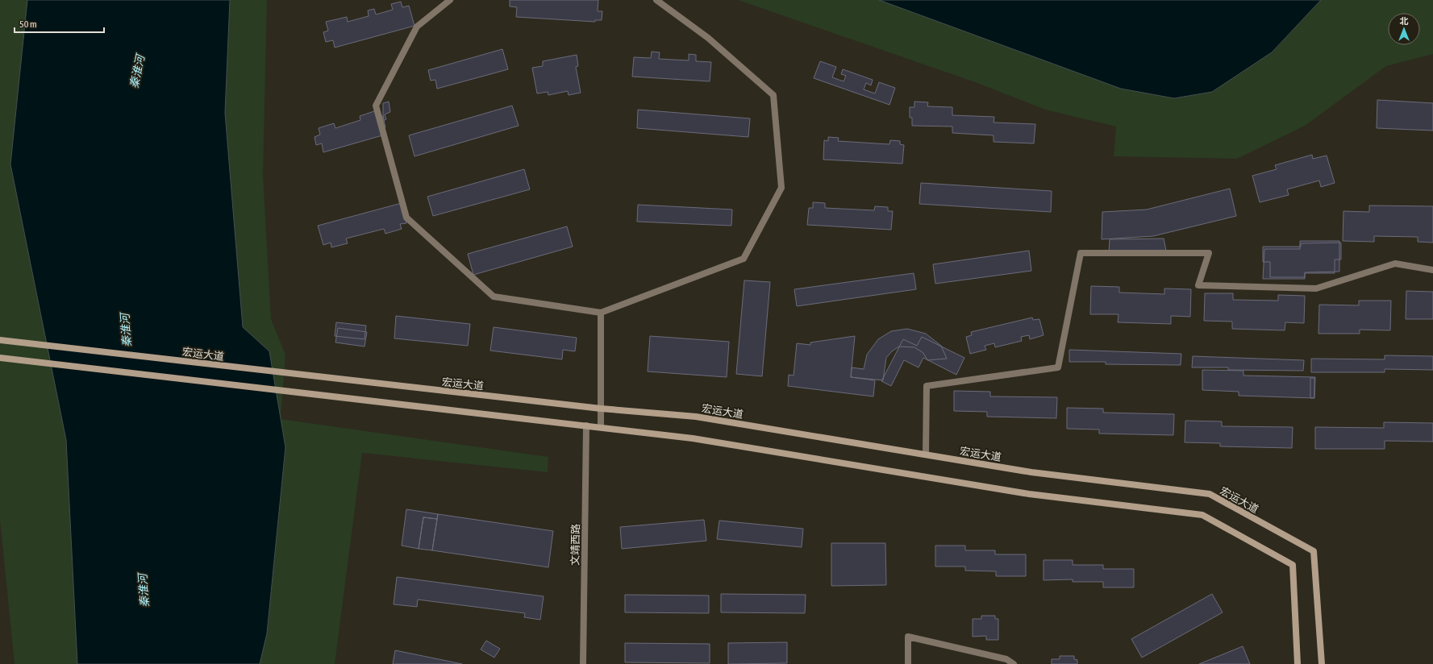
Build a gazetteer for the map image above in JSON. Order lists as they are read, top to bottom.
{
  "streets": {
    "main road": ["宏运大道"],
    "street": ["文靖西路"]
  },
  "water": ["秦淮河"],
  "scale_bar": "50 m",
  "north": "top"
}
